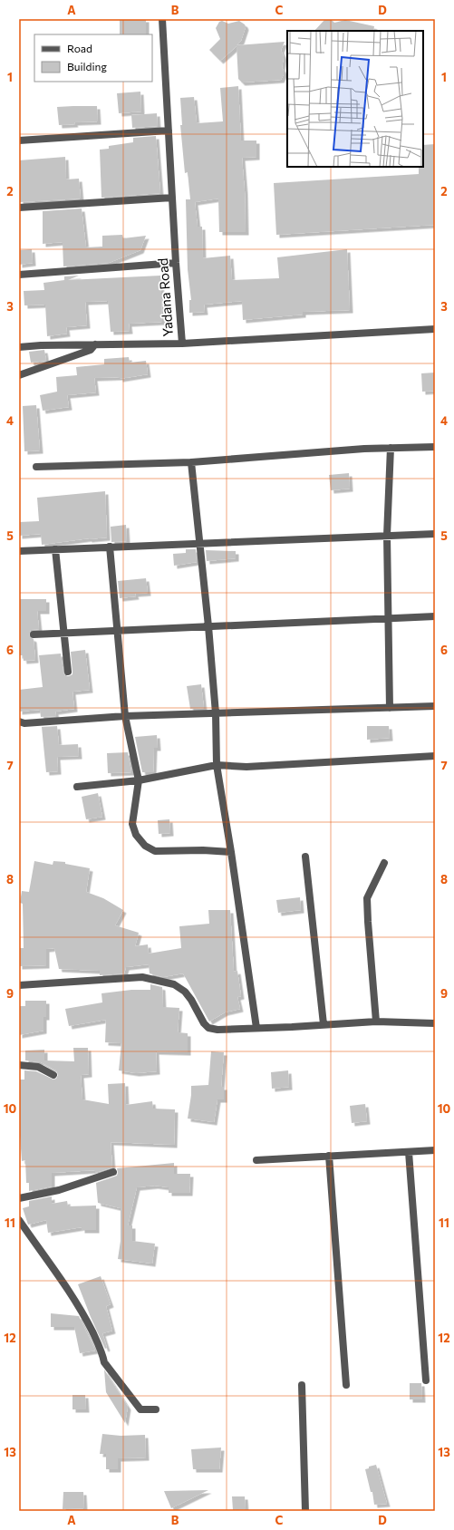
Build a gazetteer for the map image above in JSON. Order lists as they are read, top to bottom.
{
  "streets": {
    "street": ["Yadana Road"]
  },
  "legend": ["Road", "Building"],
  "grid": {
    "columns": [
      "A",
      "B",
      "C",
      "D"
    ],
    "rows": [
      "1",
      "2",
      "3",
      "4",
      "5",
      "6",
      "7",
      "8",
      "9",
      "10",
      "11",
      "12",
      "13"
    ]
  }
}
